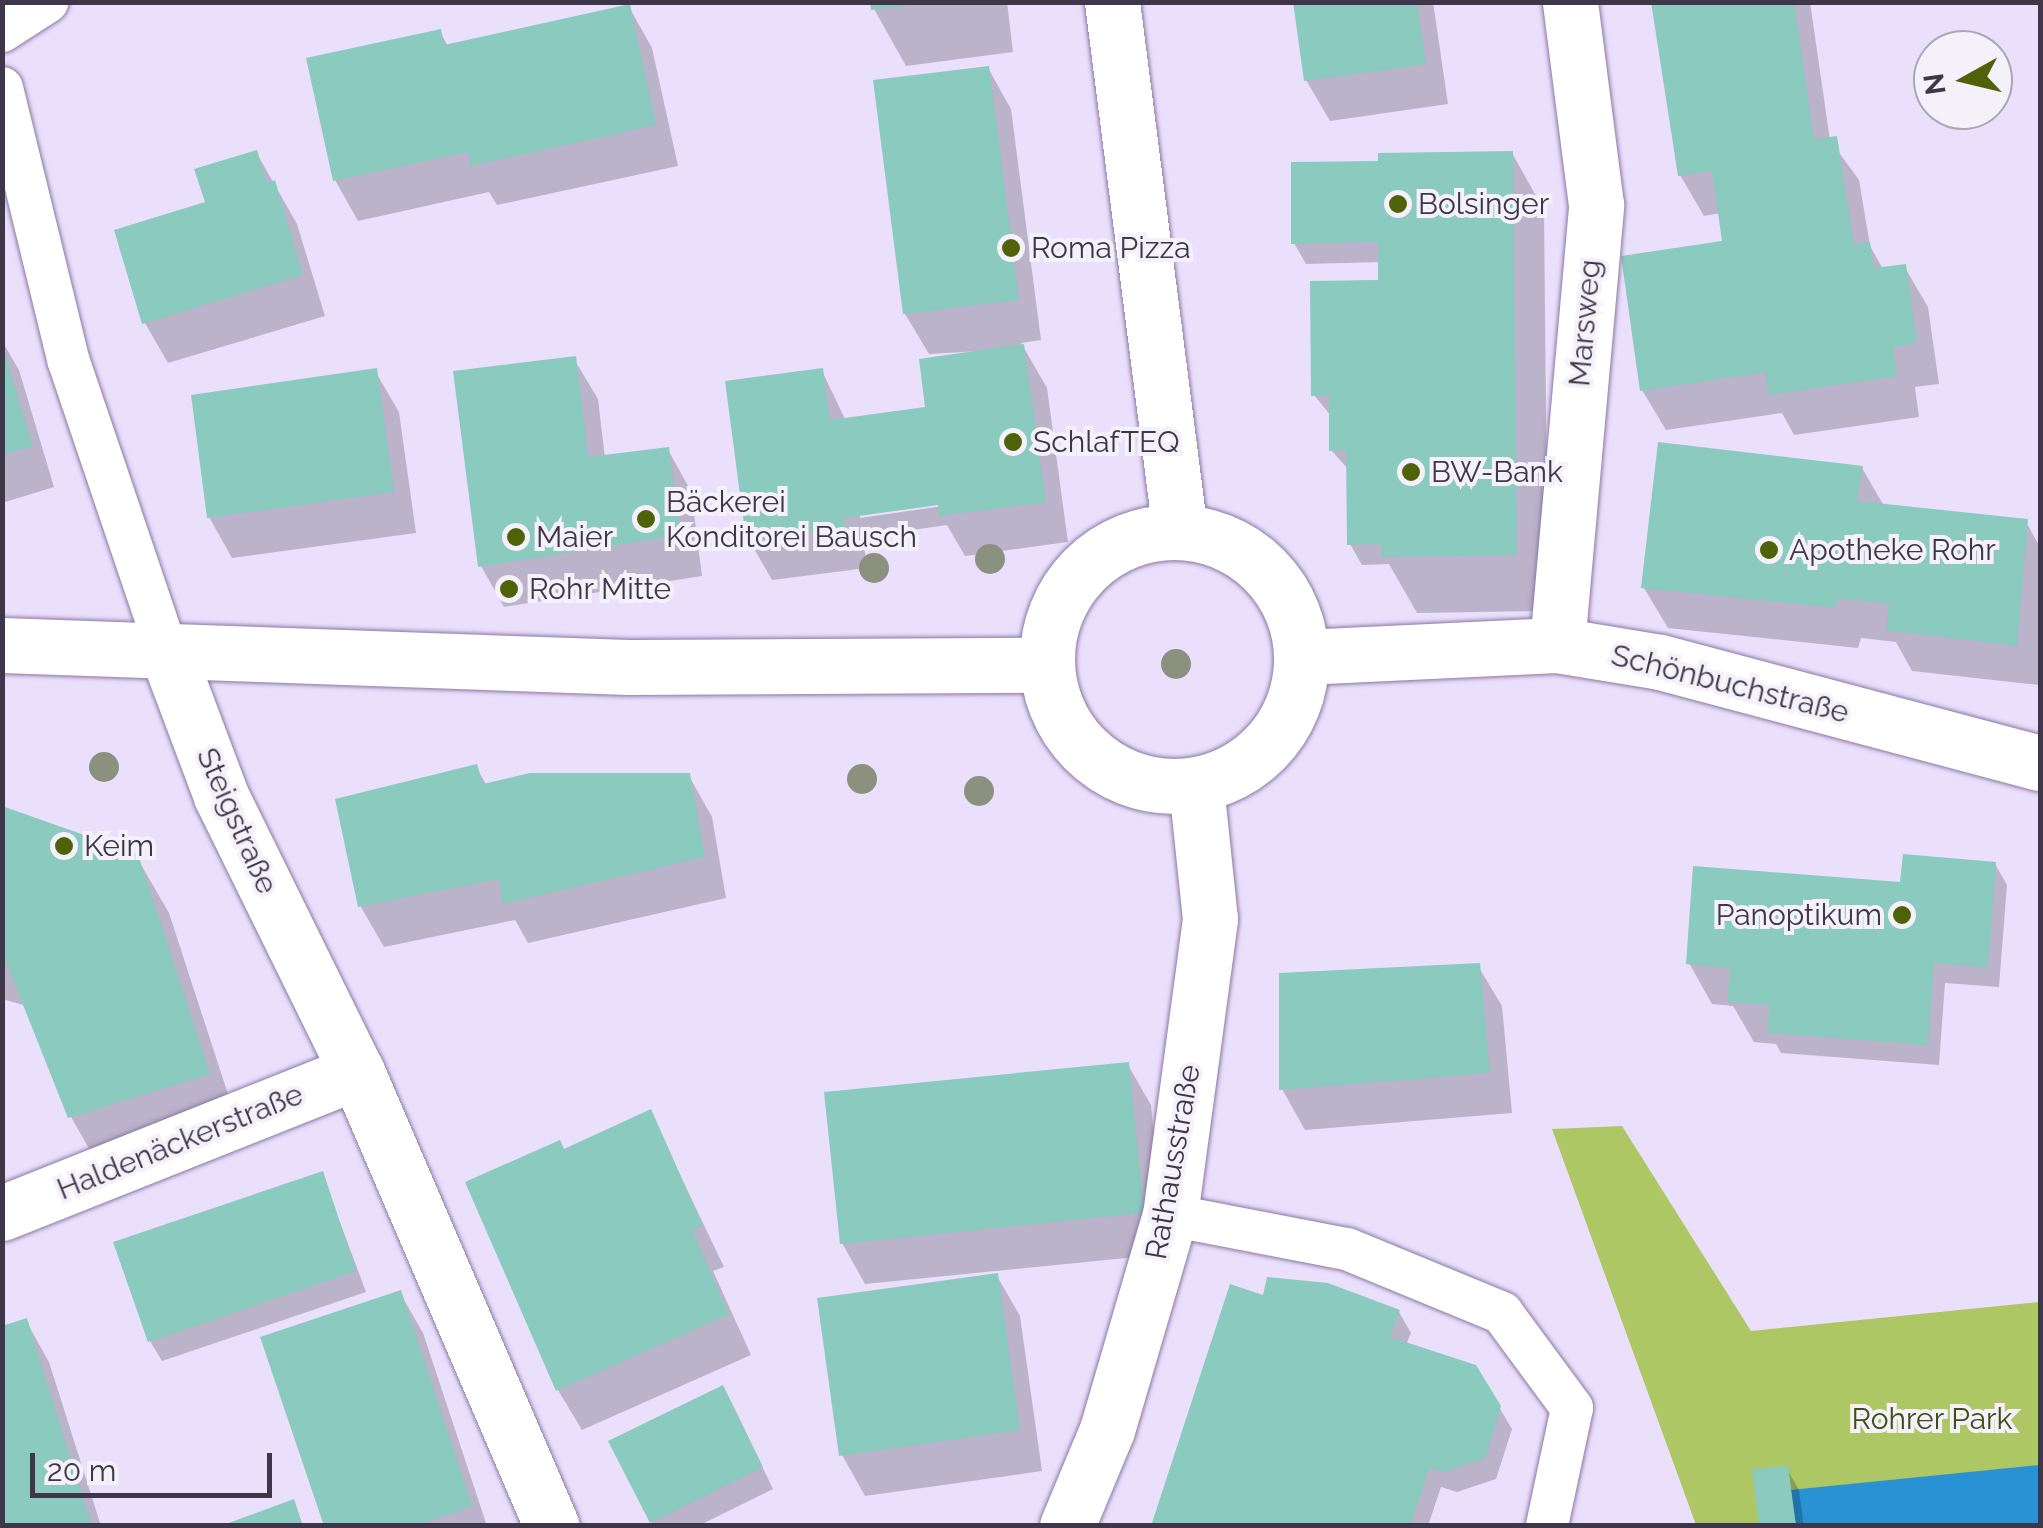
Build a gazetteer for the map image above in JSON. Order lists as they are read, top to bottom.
{
  "streets": {
    "street": [
      "Marsweg",
      "Schönbuchstraße",
      "Steigstraße",
      "Haldenäckerstraße",
      "Rathausstraße"
    ]
  },
  "crossings": [
    ["Marsweg", "Schönbuchstraße"],
    ["Schönbuchstraße", "Rathausstraße"],
    ["Steigstraße", "Haldenäckerstraße"]
  ],
  "parks": ["Rohrer Park"],
  "places": [
    "Bolsinger",
    "Roma Pizza",
    "SchlafTEQ",
    "BW-Bank",
    "Bäckerei Konditorei Bausch",
    "Maier",
    "Apotheke Rohr",
    "Rohr Mitte",
    "Keim",
    "Panoptikum"
  ],
  "scale_bar": "20 m",
  "north": "left"
}
